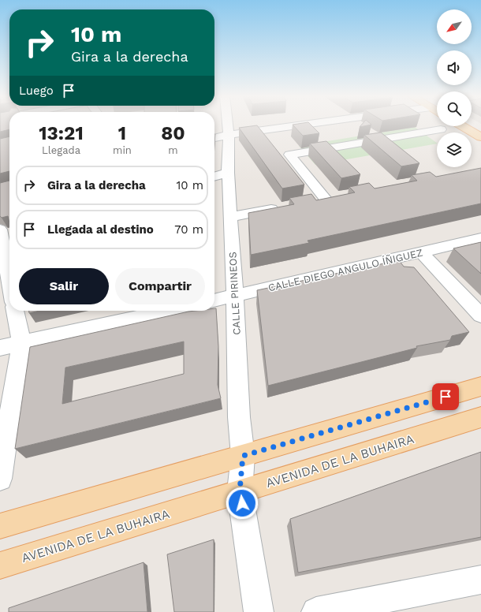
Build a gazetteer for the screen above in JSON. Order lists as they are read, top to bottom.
{
  "streets": {
    "main road": ["AVENIDA DE LA BUHAIRA"],
    "street": ["CALLE DIEGO ANGULO ÍÑIGUEZ", "CALLE PIRINEOS"]
  },
  "crossings": [
    ["CALLE DIEGO ANGULO ÍÑIGUEZ", "CALLE PIRINEOS"],
    ["CALLE PIRINEOS", "AVENIDA DE LA BUHAIRA"]
  ],
  "north": "bottom left",
  "page": {
    "turn": ["10 m", "Gira a la derecha"],
    "then": "Luego",
    "eta": [
      "13:21",
      "Llegada",
      "1",
      "min",
      "80",
      "m"
    ],
    "list": [
      {
        "name": "Gira a la derecha",
        "value": "10 m"
      },
      {
        "name": "Llegada al destino",
        "value": "70 m"
      }
    ],
    "buttons": ["Salir", "Compartir"]
  }
}
